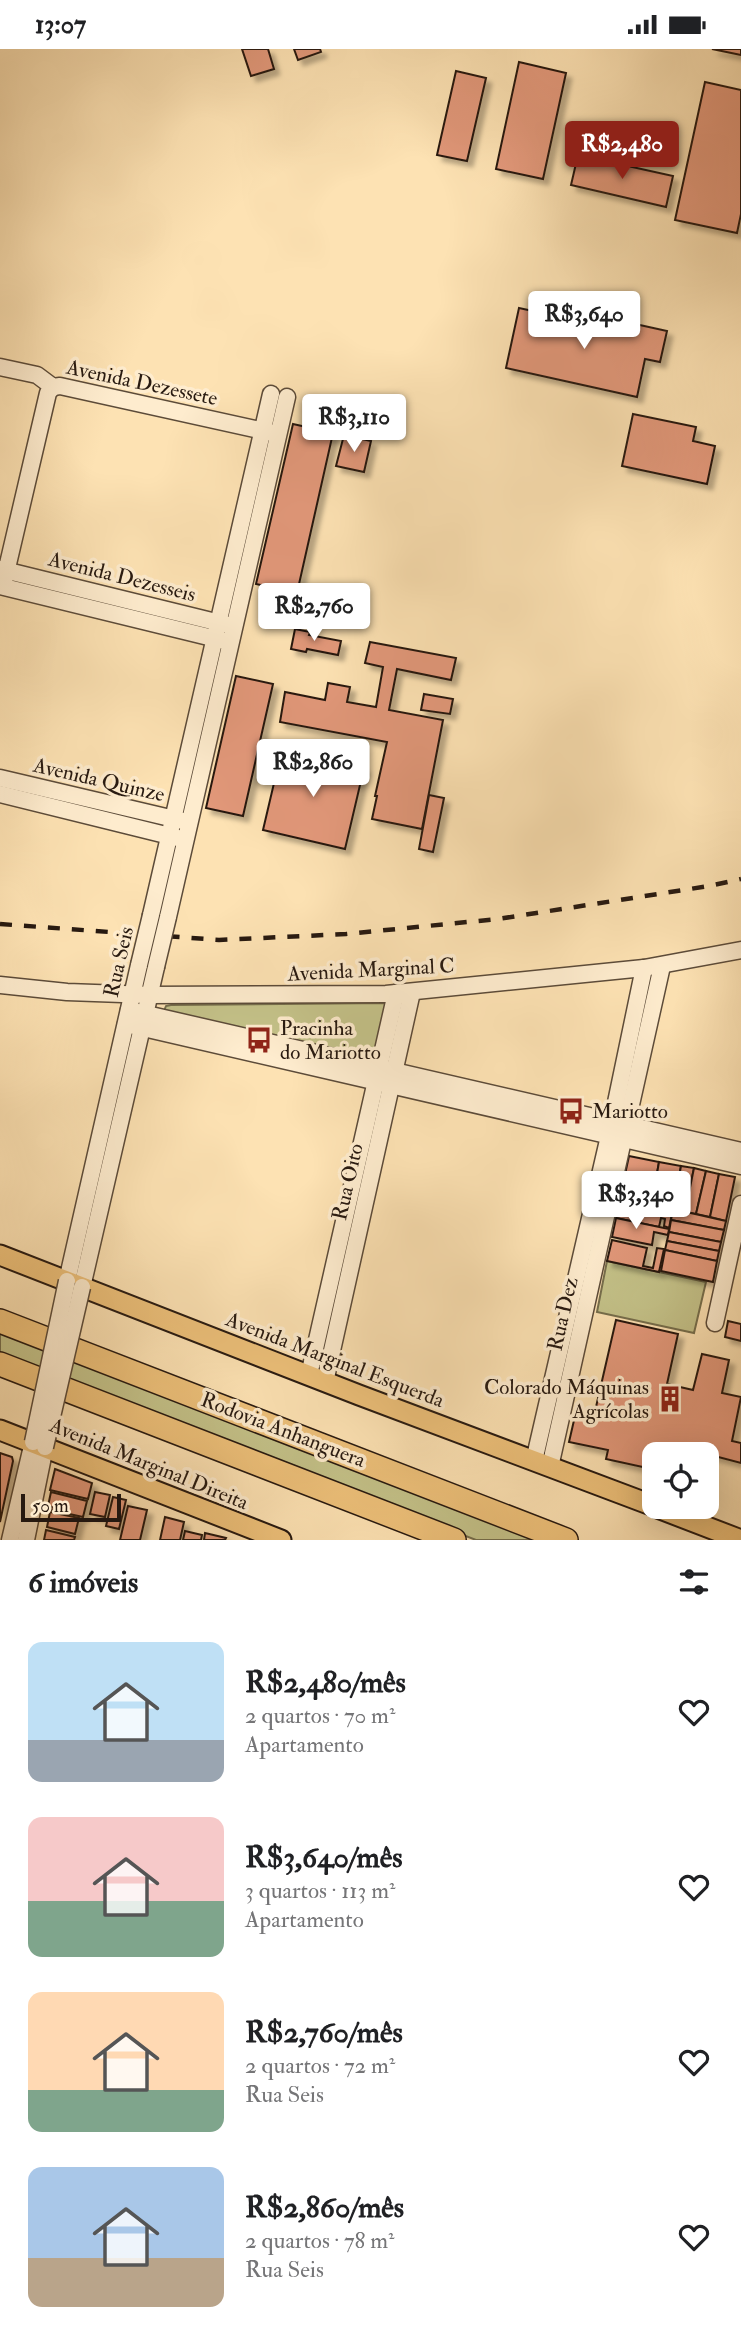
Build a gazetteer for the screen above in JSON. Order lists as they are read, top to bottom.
{
  "streets": {
    "highway": ["Rodovia Anhanguera"],
    "main road": ["Avenida Marginal Esquerda", "Avenida Marginal Direita"],
    "street": [
      "Avenida Dezessete",
      "Avenida Dezesseis",
      "Avenida Quinze",
      "Rua Seis",
      "Avenida Marginal C",
      "Rua Oito",
      "Rua Dez"
    ]
  },
  "crossings": [
    ["Avenida Dezessete", "Rua Seis"],
    ["Avenida Dezesseis", "Rua Seis"],
    ["Avenida Quinze", "Rua Seis"],
    ["Rua Seis", "Avenida Marginal C"],
    ["Rua Seis", "Avenida Marginal Esquerda"],
    ["Rua Seis", "Avenida Marginal Direita"],
    ["Avenida Marginal C", "Rua Oito"],
    ["Avenida Marginal C", "Rua Dez"],
    ["Rua Oito", "Avenida Marginal Esquerda"],
    ["Rua Dez", "Avenida Marginal Esquerda"]
  ],
  "places": {
    "bus stop": ["Pracinha do Mariotto", "Mariotto"],
    "building": ["Colorado Máquinas Agrícolas"]
  },
  "scale_bar": "50 m",
  "page": {
    "status": "13:07",
    "price": [
      "R$2,480",
      "R$3,640",
      "R$3,110",
      "R$2,760",
      "R$2,860",
      "R$3,340"
    ],
    "scale": "50 m",
    "heading": "6 imóveis",
    "list": [
      {
        "name": "R$2,480/mês",
        "note": "2 quartos · 70 m² · Apartamento"
      },
      {
        "name": "R$3,640/mês",
        "note": "3 quartos · 113 m² · Apartamento"
      },
      {
        "name": "R$2,760/mês",
        "note": "2 quartos · 72 m² · Rua Seis"
      },
      {
        "name": "R$2,860/mês",
        "note": "2 quartos · 78 m² · Rua Seis"
      }
    ]
  }
}
